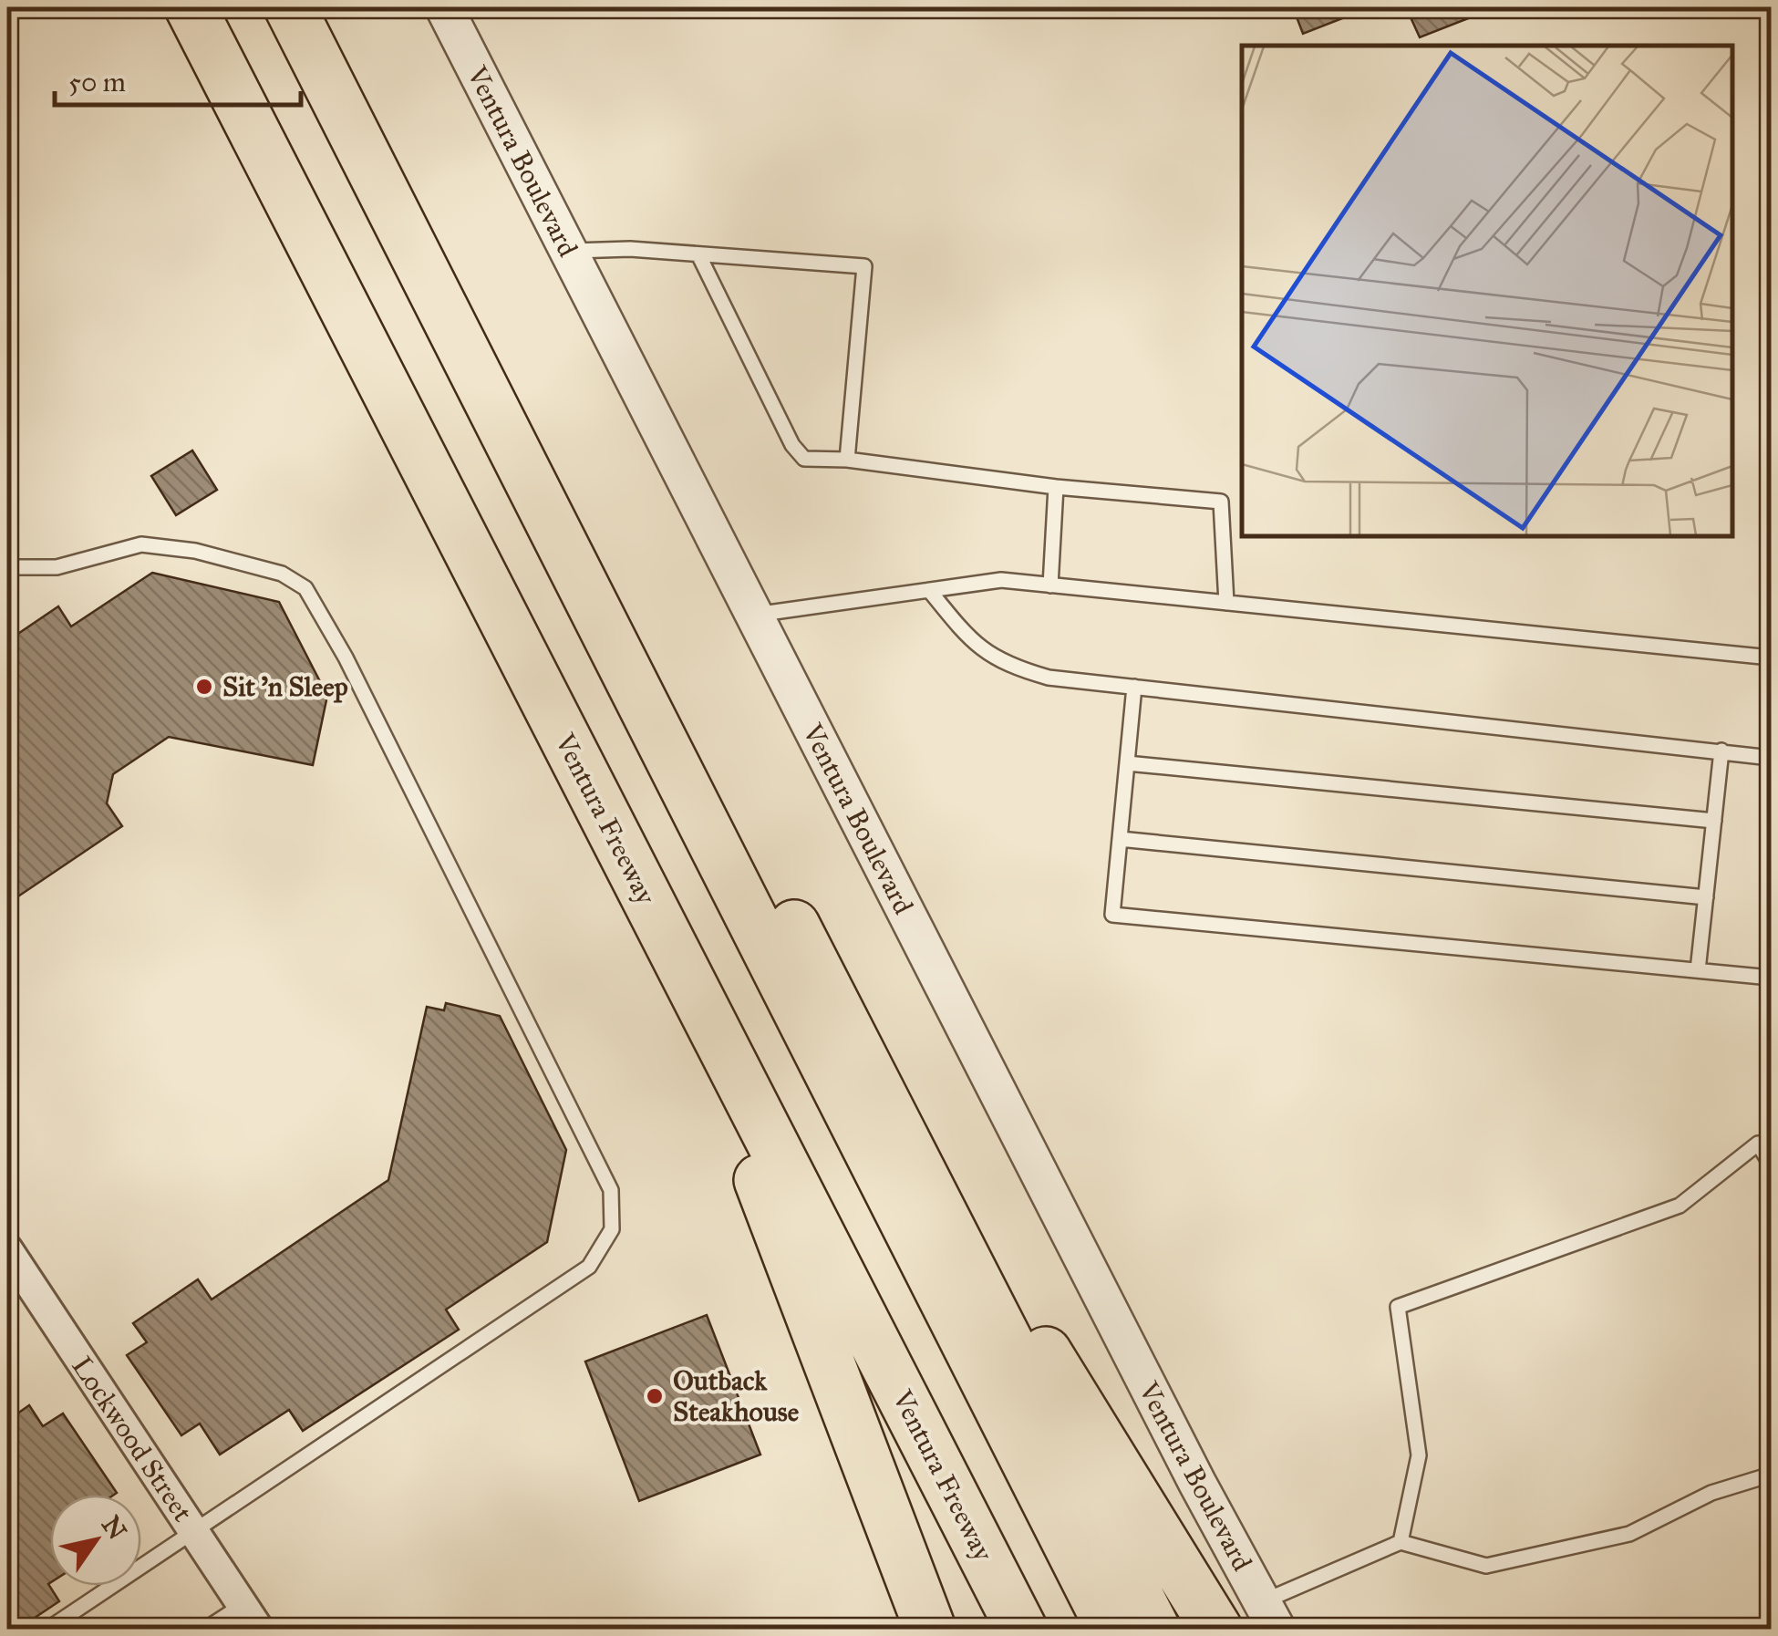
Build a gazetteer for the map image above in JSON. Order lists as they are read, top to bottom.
{
  "streets": {
    "highway": ["Ventura Freeway"],
    "street": ["Ventura Boulevard", "Lockwood Street"]
  },
  "places": ["Sit 'n Sleep", "Outback Steakhouse"],
  "scale_bar": "50 m",
  "north": "top right"
}
